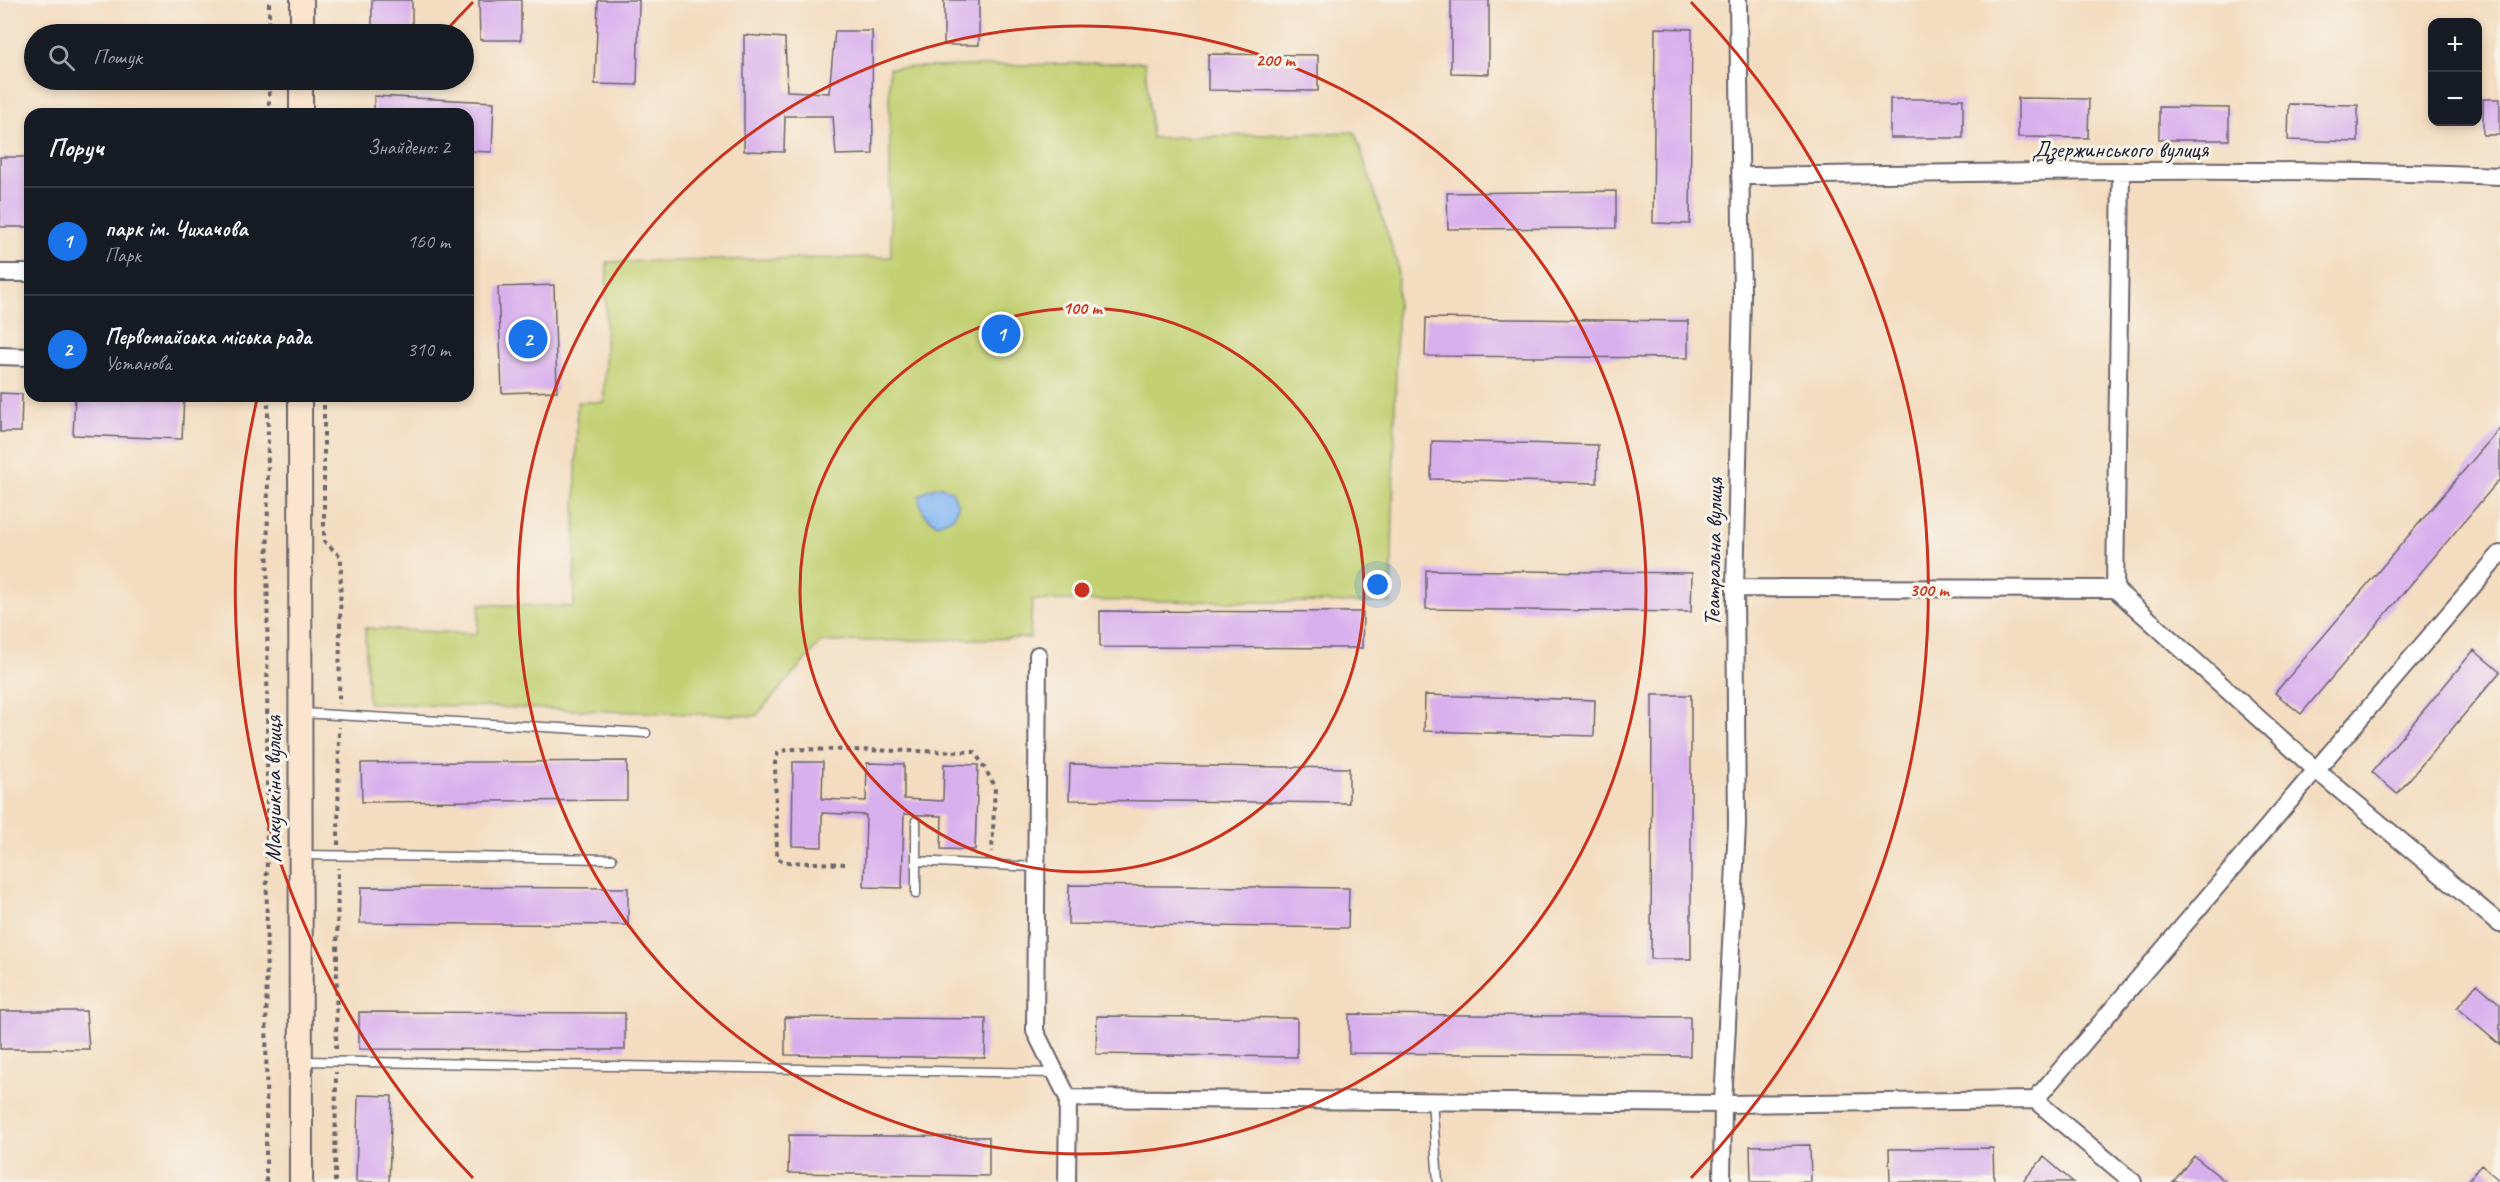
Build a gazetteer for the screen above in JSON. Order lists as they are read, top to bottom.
{
  "streets": {
    "street": ["Дзержинського вулиця", "Театральна вулиця", "Макушкіна вулиця"]
  },
  "crossings": [
    ["Дзержинського вулиця", "Театральна вулиця"]
  ],
  "page": {
    "map_buttons": ["+", "−"],
    "search": "Пошук",
    "heading": ["Поруч", "Знайдено: 2"],
    "list": [
      {
        "mark": "1",
        "name": "парк ім. Чихачова",
        "note": "Парк",
        "value": "160 m"
      },
      {
        "mark": "2",
        "name": "Первомайська міська рада",
        "note": "Установа",
        "value": "310 m"
      }
    ],
    "pins": ["1", "2"]
  },
  "rings": ["200 m", "100 m", "300 m"]
}
